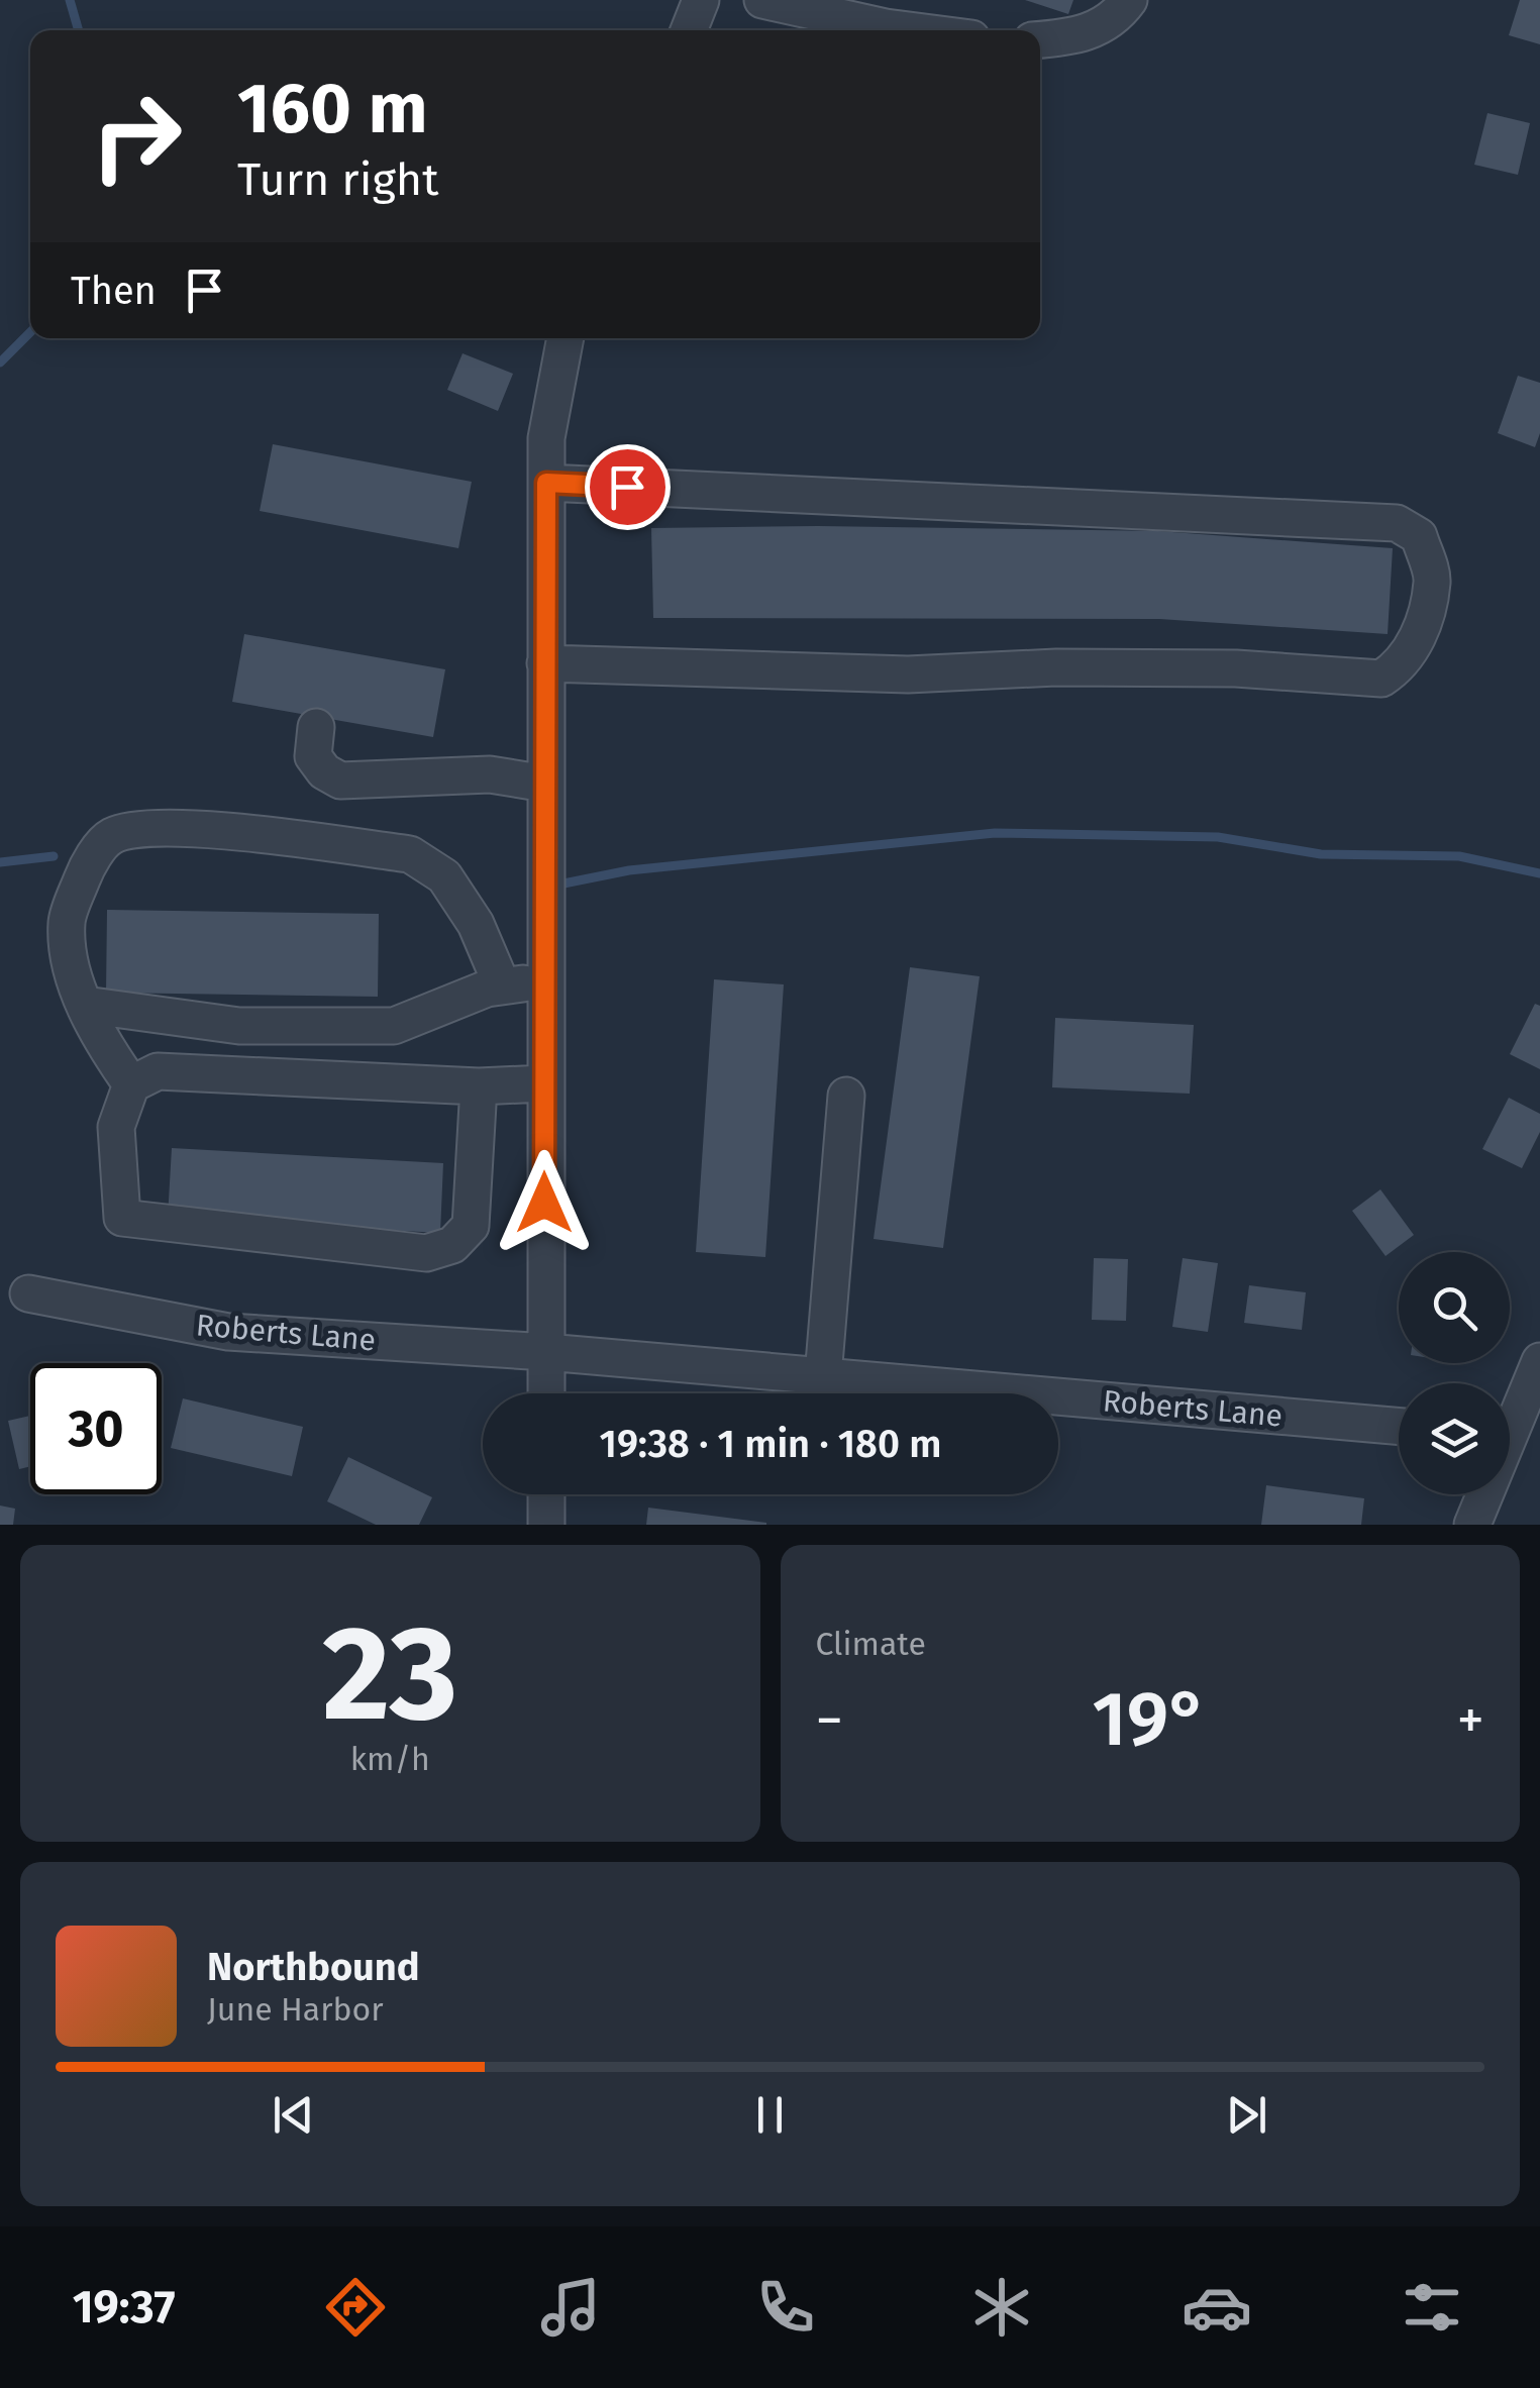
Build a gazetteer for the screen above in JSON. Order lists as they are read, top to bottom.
{
  "streets": {
    "street": ["Roberts Lane"]
  },
  "page": {
    "turn": ["160 m", "Turn right"],
    "then": "Then",
    "limit": "30",
    "trip": "19:38 · 1 min · 180 m",
    "tile": [
      ["23", "km/h"],
      "Climate"
    ],
    "heat": ["−", "19°", "+"],
    "song": ["Northbound", "June Harbor"],
    "tabs": "19:37"
  }
}
